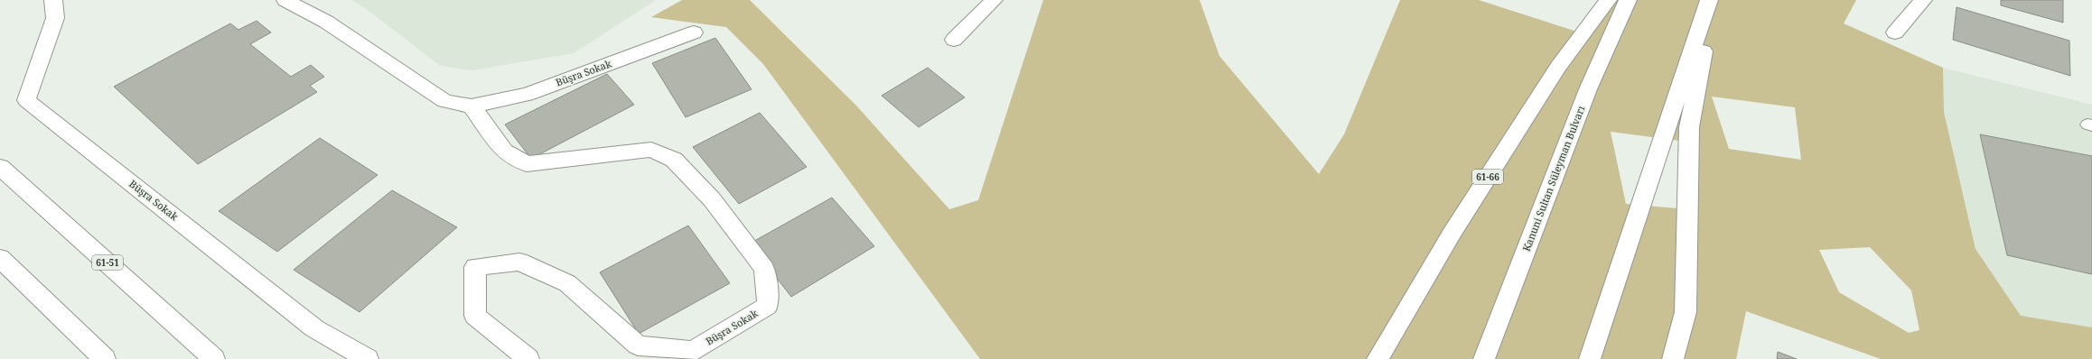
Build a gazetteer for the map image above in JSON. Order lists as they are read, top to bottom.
{
  "streets": {
    "main road": [
      "Büşra Sokak",
      "61-66",
      "Kanuni Sultan Süleyman Bulvarı",
      "61-51"
    ]
  }
}
